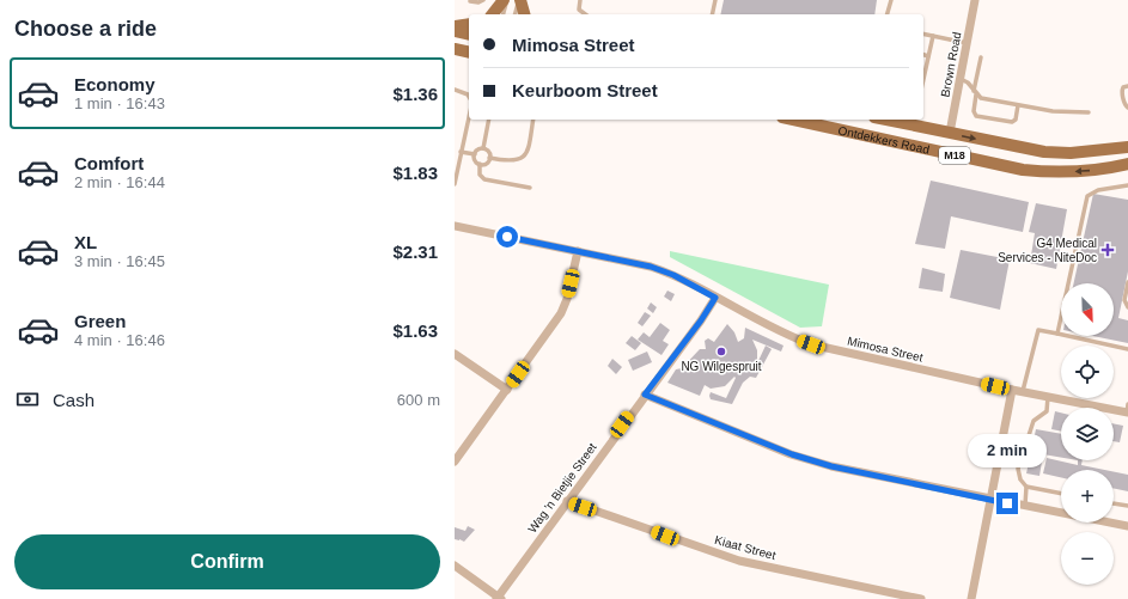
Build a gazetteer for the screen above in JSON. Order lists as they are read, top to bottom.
{
  "streets": {
    "main road": ["Ontdekkers Road", "M18"],
    "street": [
      "Brown Road",
      "Mimosa Street",
      "Wag 'n Bietjie Street",
      "Kiaat Street"
    ]
  },
  "crossings": [
    ["Brown Road", "Ontdekkers Road"],
    ["Mimosa Street", "Wag 'n Bietjie Street"],
    ["Wag 'n Bietjie Street", "Kiaat Street"]
  ],
  "places": {
    "health": ["G4 Medical Services - NiteDoc"],
    "other": ["NG Wilgespruit"]
  },
  "north": "bottom right",
  "page": {
    "heading": "Choose a ride",
    "banner": ["Mimosa Street", "Keurboom Street"],
    "list": [
      {
        "name": "Economy",
        "note": "1 min · 16:43",
        "value": "$1.36"
      },
      {
        "name": "Comfort",
        "note": "2 min · 16:44",
        "value": "$1.83"
      },
      {
        "name": "XL",
        "note": "3 min · 16:45",
        "value": "$2.31"
      },
      {
        "name": "Green",
        "note": "4 min · 16:46",
        "value": "$1.63"
      }
    ],
    "map_buttons": ["+", "−"],
    "pay": ["Cash", "600 m"],
    "bubble": "2 min",
    "buttons": "Confirm"
  }
}
